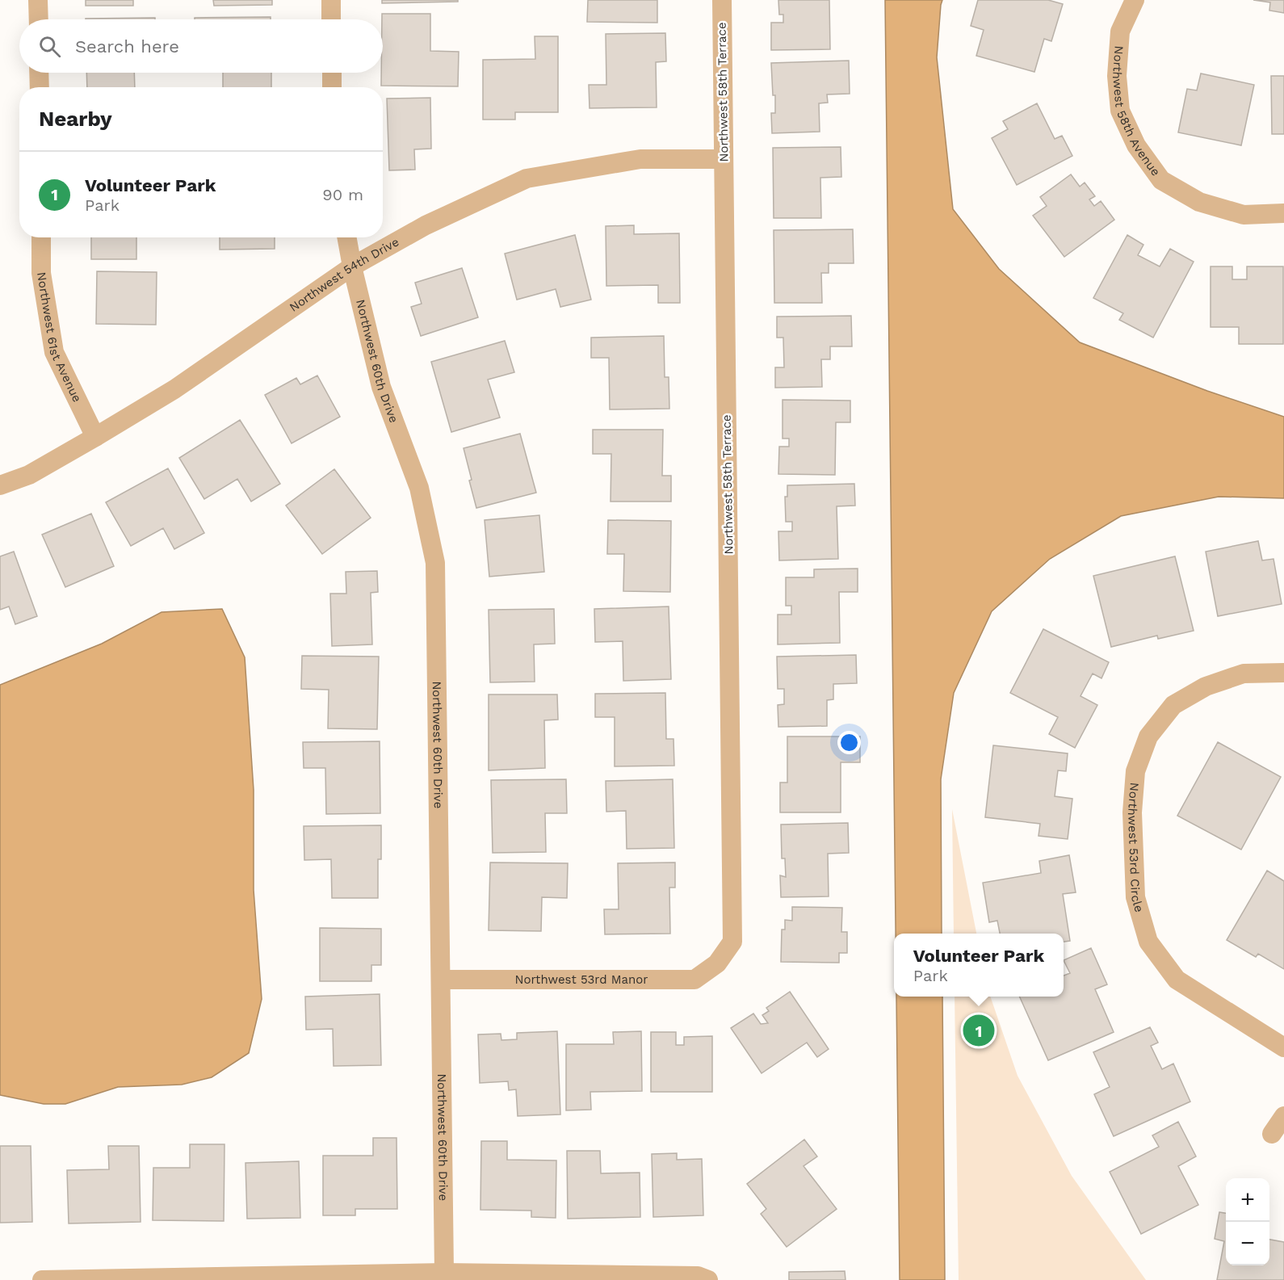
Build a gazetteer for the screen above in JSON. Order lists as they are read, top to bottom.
{
  "streets": {
    "street": [
      "Northwest 58th Terrace",
      "Northwest 58th Avenue",
      "Northwest 54th Drive",
      "Northwest 61st Avenue",
      "Northwest 60th Drive",
      "Northwest 53rd Circle",
      "Northwest 53rd Manor"
    ]
  },
  "crossings": [
    ["Northwest 58th Terrace", "Northwest 54th Drive"],
    ["Northwest 58th Terrace", "Northwest 53rd Manor"],
    ["Northwest 54th Drive", "Northwest 61st Avenue"],
    ["Northwest 54th Drive", "Northwest 60th Drive"],
    ["Northwest 60th Drive", "Northwest 53rd Manor"]
  ],
  "page": {
    "search": "Search here",
    "heading": "Nearby",
    "list": [
      {
        "mark": "1",
        "name": "Volunteer Park",
        "note": "Park",
        "value": "90 m"
      }
    ],
    "popup": ["Volunteer Park", "Park"],
    "pins": "1",
    "map_buttons": ["+", "−"]
  }
}
